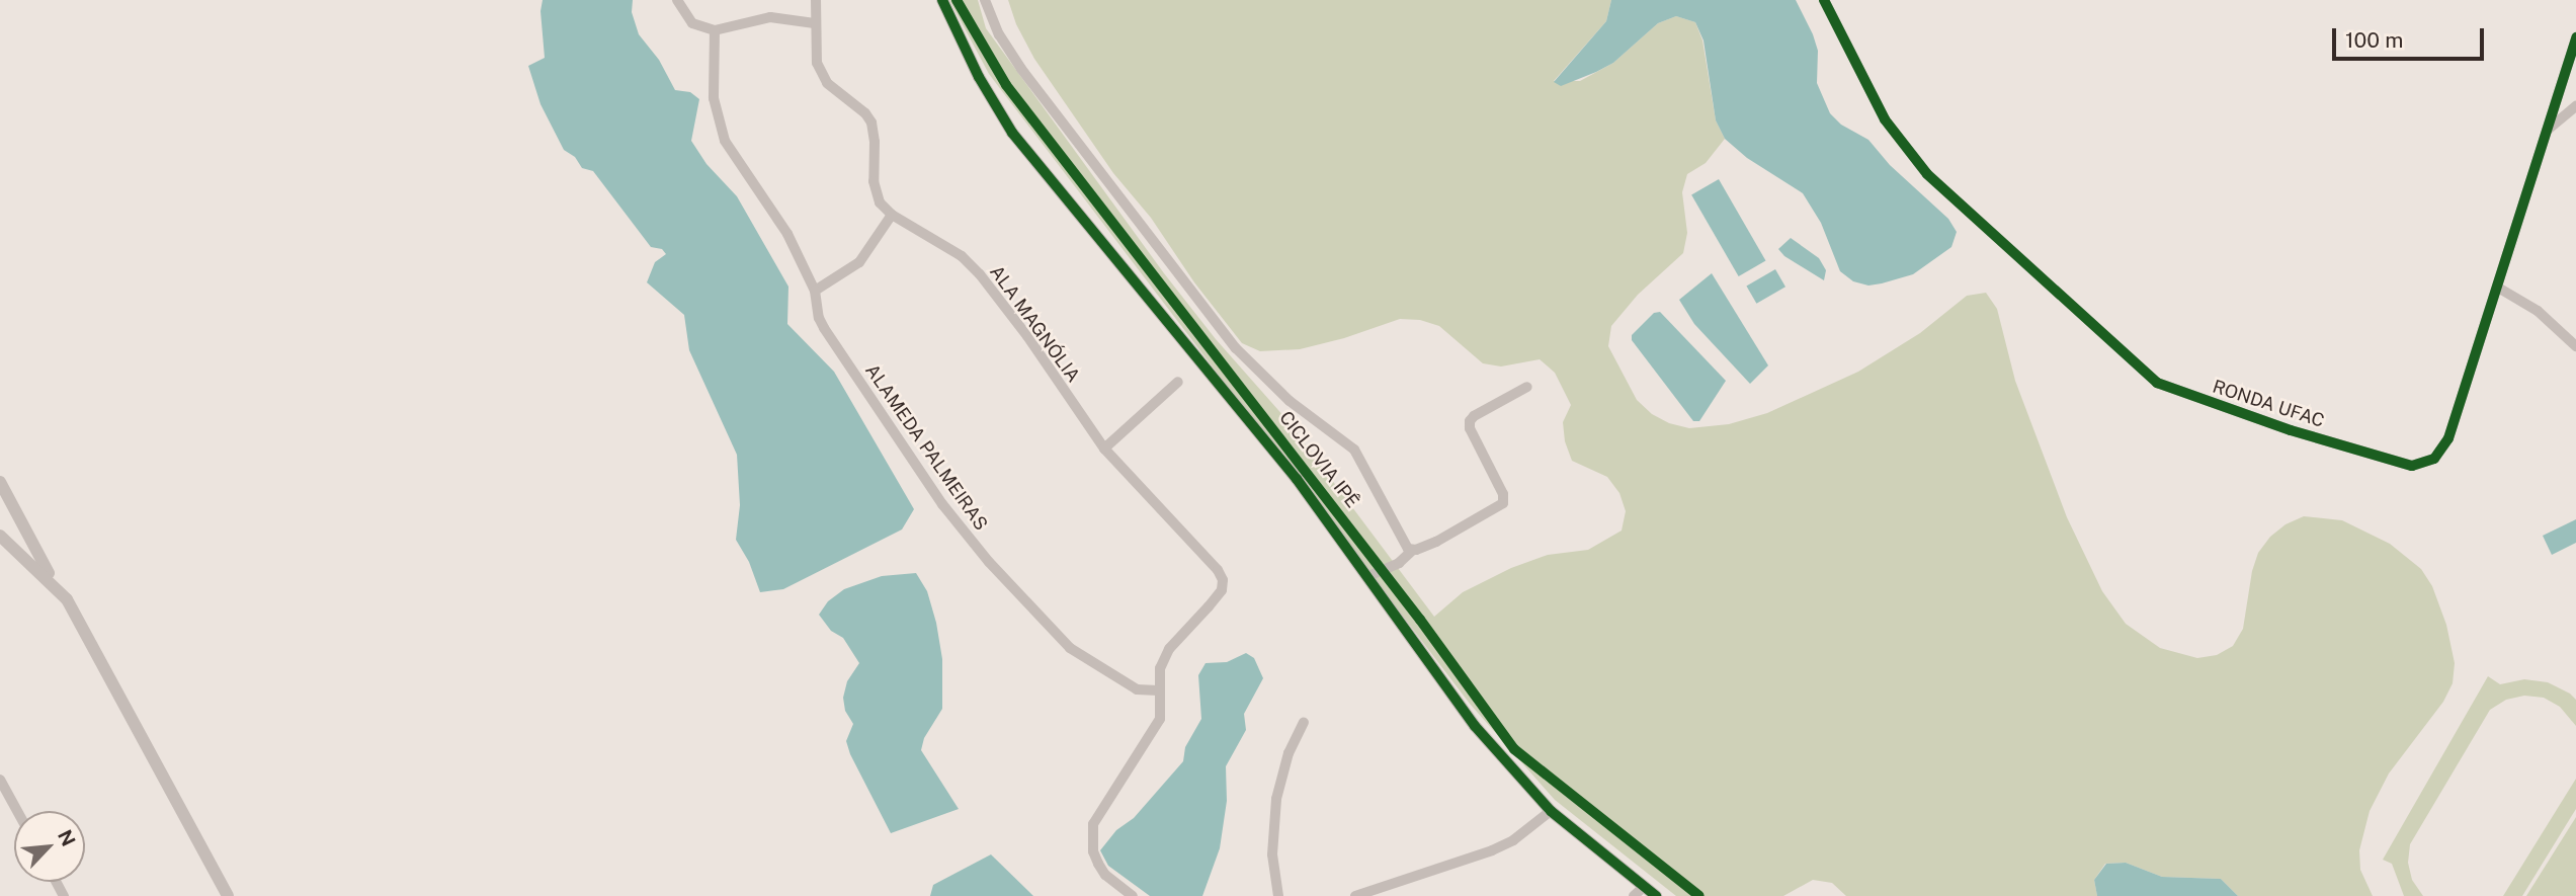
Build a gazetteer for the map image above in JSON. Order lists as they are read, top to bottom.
{
  "streets": {
    "street": ["ALA MAGNÓLIA", "RONDA UFAC", "ALAMEDA PALMEIRAS"],
    "cycle path": ["CICLOVIA IPÊ"]
  },
  "crossings": [
    ["ALA MAGNÓLIA", "ALAMEDA PALMEIRAS"]
  ],
  "scale_bar": "100 m",
  "north": "top right"
}
